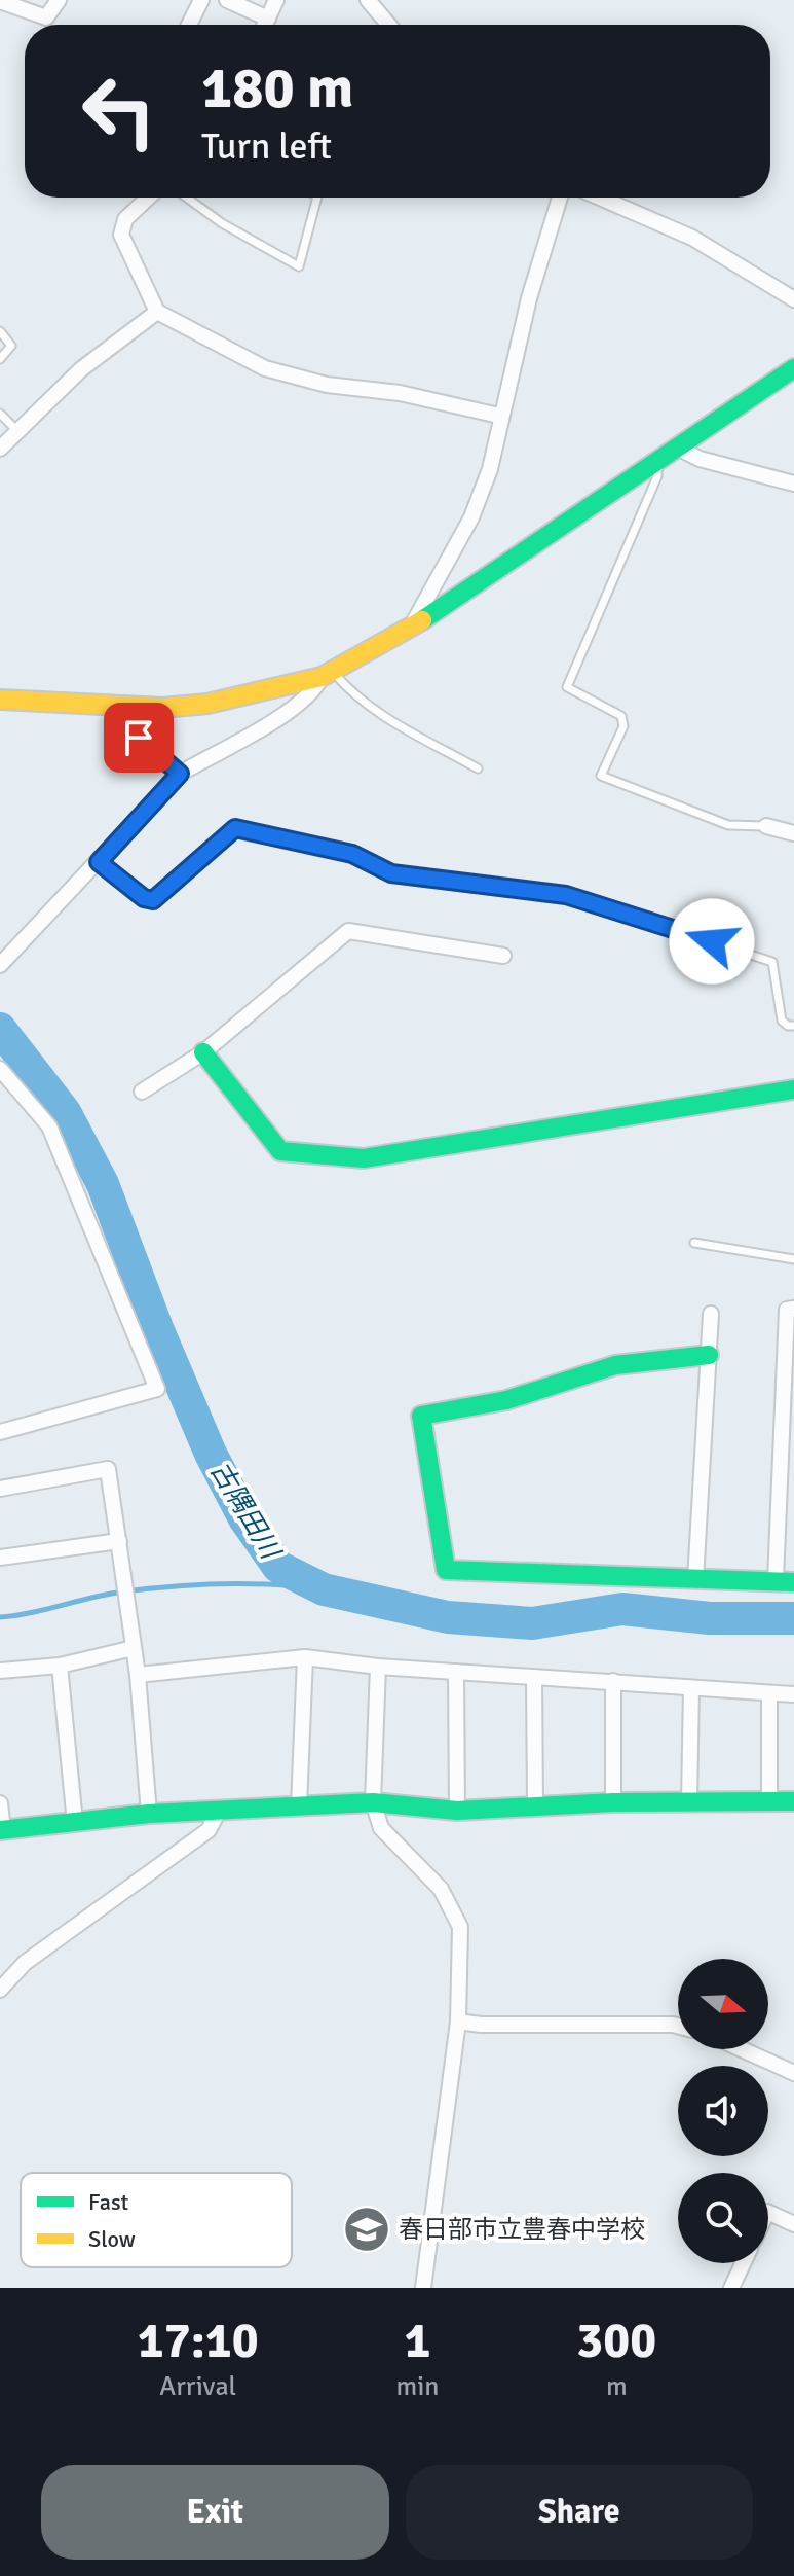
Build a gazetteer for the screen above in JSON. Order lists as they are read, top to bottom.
{
  "water": ["古隅田川"],
  "places": {
    "school or university": ["春日部市立豊春中学校"]
  },
  "legend": ["Fast", "Slow"],
  "north": "right",
  "page": {
    "turn": ["180 m", "Turn left"],
    "eta": [
      "17:10",
      "Arrival",
      "1",
      "min",
      "300",
      "m"
    ],
    "buttons": ["Exit", "Share"]
  }
}
